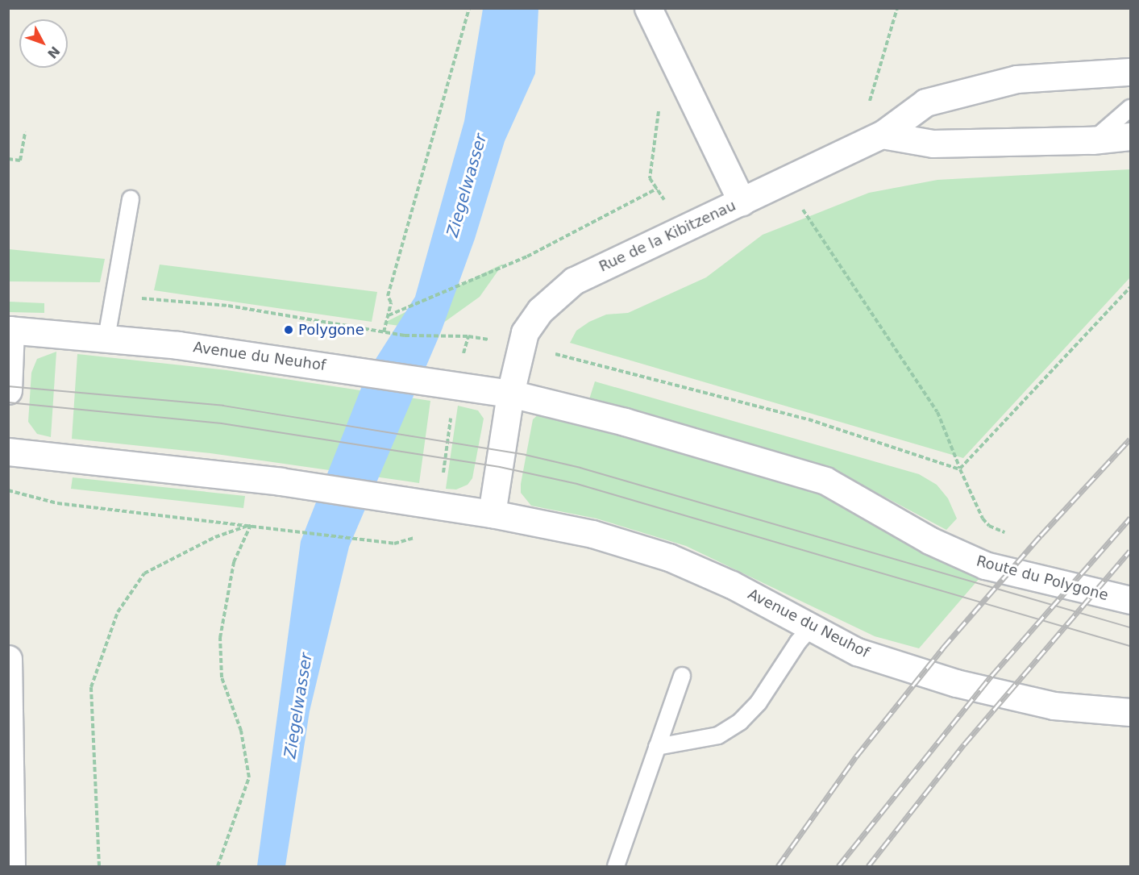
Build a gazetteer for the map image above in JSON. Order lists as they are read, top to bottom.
{
  "streets": {
    "street": ["Rue de la Kibitzenau", "Avenue du Neuhof", "Route du Polygone"]
  },
  "crossings": [
    ["Rue de la Kibitzenau", "Avenue du Neuhof"],
    ["Avenue du Neuhof", "Route du Polygone"]
  ],
  "water": ["Ziegelwasser"],
  "places": ["Polygone"],
  "north": "bottom right"
}
